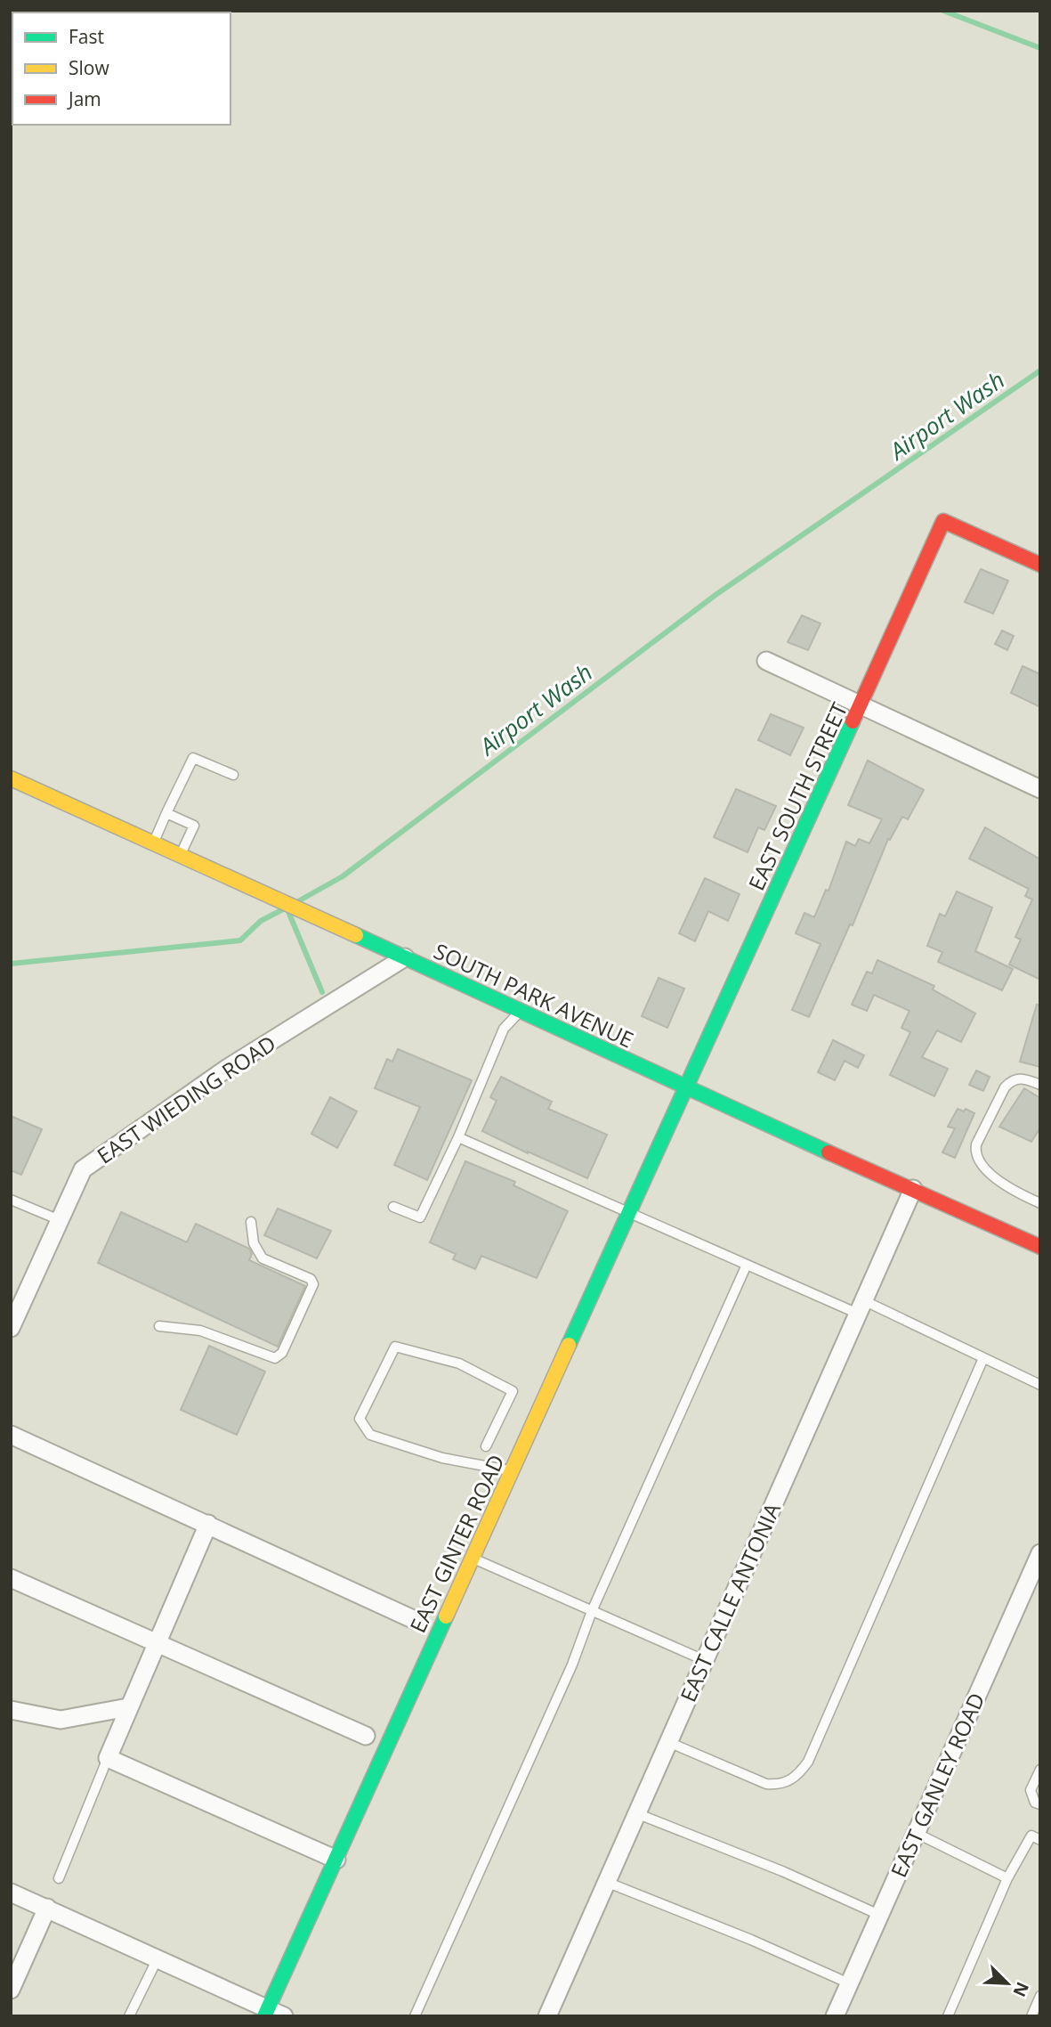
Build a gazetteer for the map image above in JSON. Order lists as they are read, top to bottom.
{
  "streets": {
    "street": [
      "EAST SOUTH STREET",
      "SOUTH PARK AVENUE",
      "EAST WIEDING ROAD",
      "EAST GINTER ROAD",
      "EAST CALLE ANTONIA",
      "EAST GANLEY ROAD"
    ]
  },
  "crossings": [
    ["EAST SOUTH STREET", "SOUTH PARK AVENUE"],
    ["EAST SOUTH STREET", "EAST GINTER ROAD"],
    ["SOUTH PARK AVENUE", "EAST WIEDING ROAD"],
    ["SOUTH PARK AVENUE", "EAST GINTER ROAD"],
    ["SOUTH PARK AVENUE", "EAST CALLE ANTONIA"]
  ],
  "water": ["Airport Wash"],
  "legend": ["Fast", "Slow", "Jam"],
  "north": "bottom right"
}
